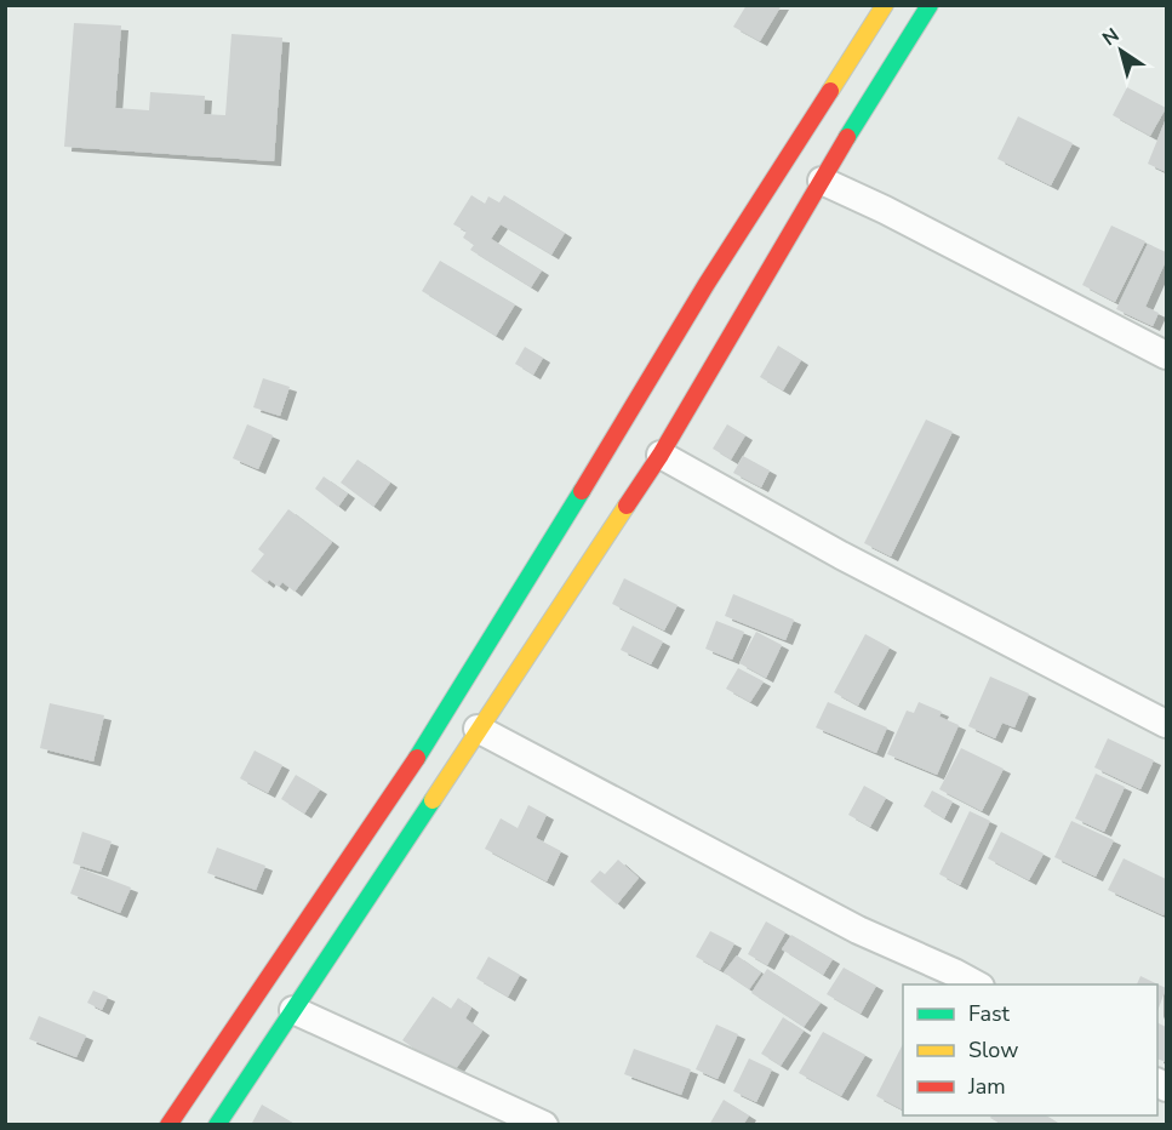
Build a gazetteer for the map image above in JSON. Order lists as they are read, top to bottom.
{
  "legend": ["Fast", "Slow", "Jam"],
  "north": "top left"
}
